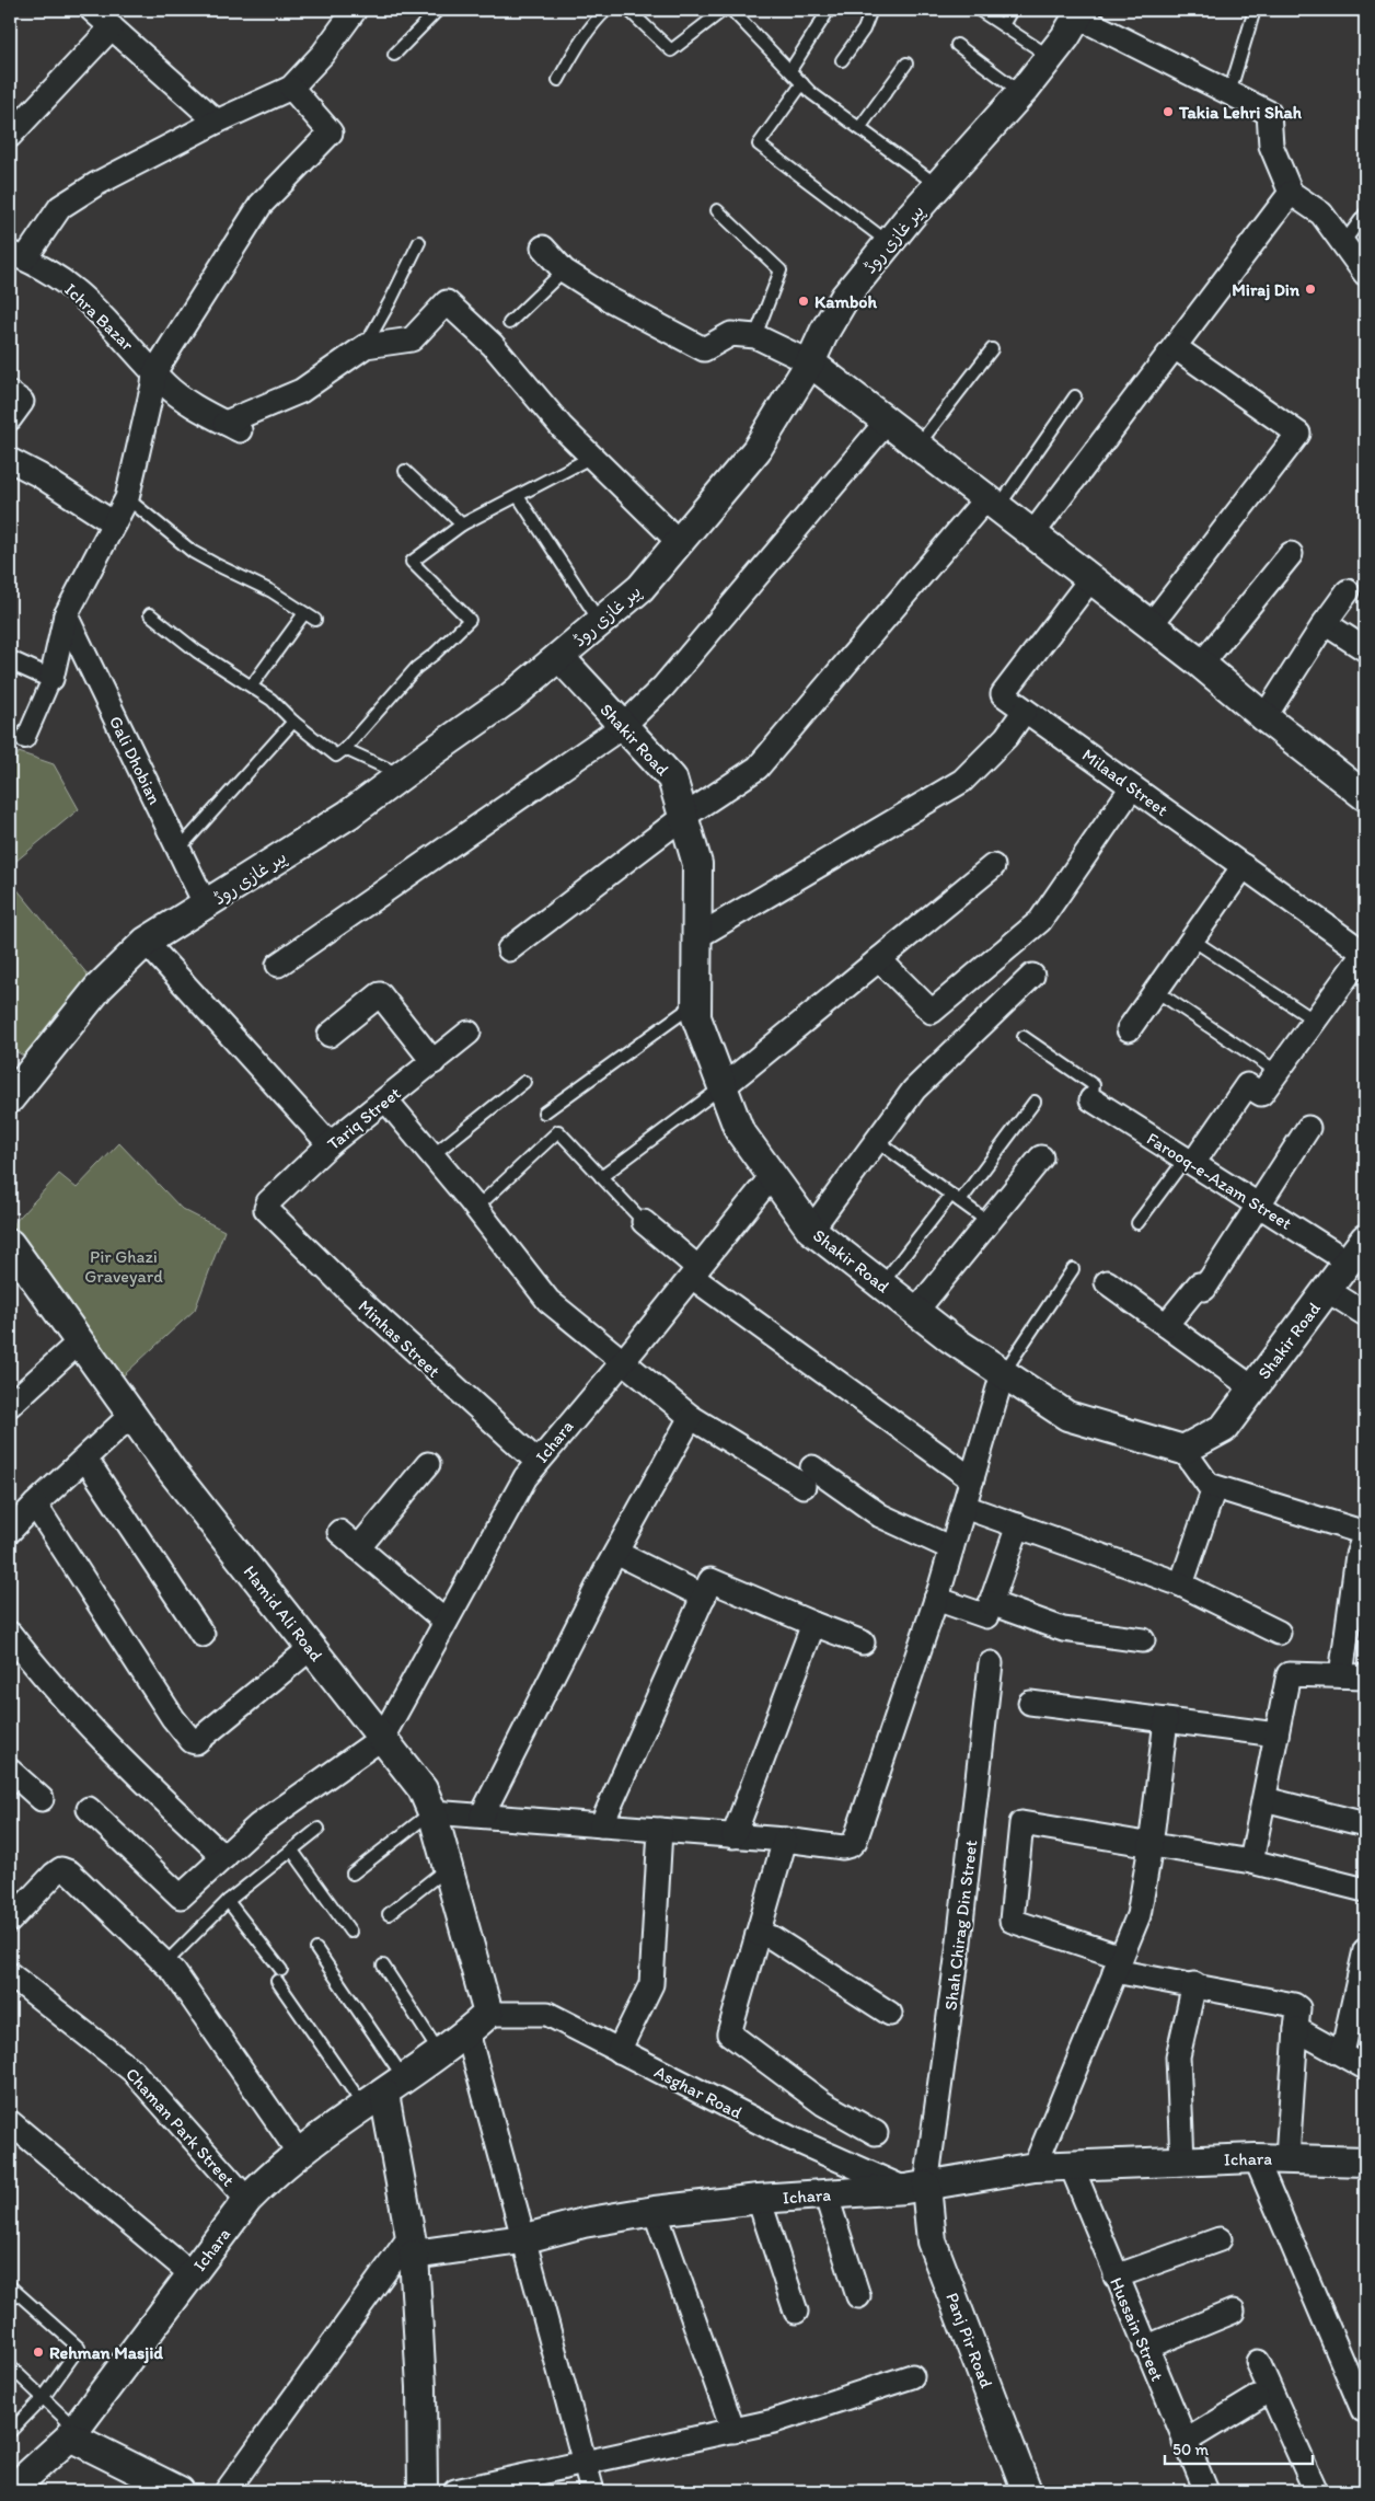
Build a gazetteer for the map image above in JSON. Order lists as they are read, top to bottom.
{
  "streets": {
    "street": [
      "پیر غازی روڈ",
      "Ichra Bazar",
      "Shakir Road",
      "Gali Dhobian",
      "Milaad Street",
      "Tariq Street",
      "Farooq-e-Azam Street",
      "Minhas Street",
      "Ichara",
      "Hamid Ali Road",
      "Shah Chirag Din Street",
      "Asghar Road",
      "Chaman Park Street",
      "Hussain Street",
      "Panj Pir Road"
    ]
  },
  "crossings": [
    ["پیر غازی روڈ", "Shakir Road"],
    ["پیر غازی روڈ", "Gali Dhobian"],
    ["Shakir Road", "Farooq-e-Azam Street"],
    ["Shakir Road", "Ichara"],
    ["Tariq Street", "Minhas Street"],
    ["Minhas Street", "Ichara"],
    ["Ichara", "Hamid Ali Road"],
    ["Ichara", "Shah Chirag Din Street"],
    ["Ichara", "Asghar Road"],
    ["Ichara", "Chaman Park Street"],
    ["Ichara", "Hussain Street"],
    ["Ichara", "Panj Pir Road"],
    ["Hamid Ali Road", "Asghar Road"],
    ["Shah Chirag Din Street", "Asghar Road"],
    ["Shah Chirag Din Street", "Panj Pir Road"],
    ["Asghar Road", "Panj Pir Road"]
  ],
  "parks": ["Pir Ghazi Graveyard"],
  "places": [
    "Takia Lehri Shah",
    "Miraj Din",
    "Kamboh",
    "Rehman Masjid"
  ],
  "scale_bar": "50 m"
}
